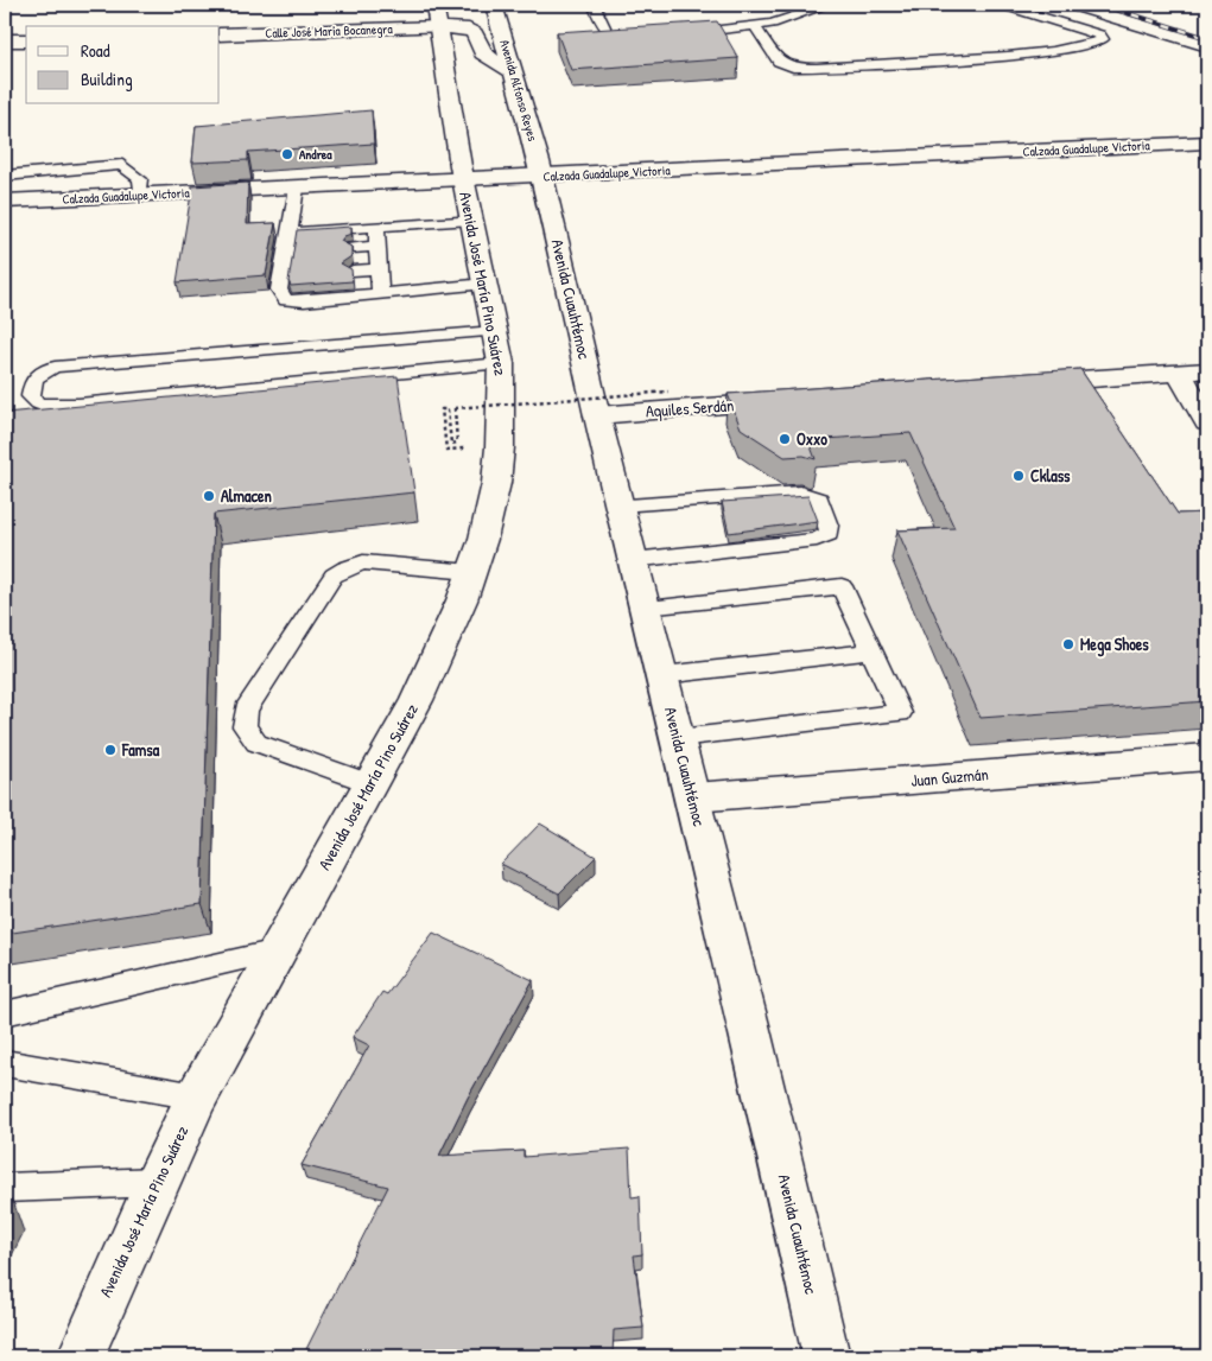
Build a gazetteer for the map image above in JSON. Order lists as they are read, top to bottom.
{
  "streets": {
    "main road": [
      "Calle José María Bocanegra",
      "Avenida Alfonso Reyes",
      "Calzada Guadalupe Victoria",
      "Avenida José María Pino Suárez",
      "Avenida Cuauhtémoc",
      "Aquiles Serdán",
      "Juan Guzmán"
    ]
  },
  "crossings": [
    ["Calle José María Bocanegra", "Avenida Alfonso Reyes"],
    ["Avenida Alfonso Reyes", "Calzada Guadalupe Victoria"],
    ["Avenida Alfonso Reyes", "Avenida Cuauhtémoc"],
    ["Calzada Guadalupe Victoria", "Avenida José María Pino Suárez"],
    ["Calzada Guadalupe Victoria", "Avenida Cuauhtémoc"],
    ["Avenida Cuauhtémoc", "Aquiles Serdán"],
    ["Avenida Cuauhtémoc", "Juan Guzmán"]
  ],
  "places": [
    "Andrea",
    "Oxxo",
    "Cklass",
    "Almacen",
    "Mega Shoes",
    "Famsa"
  ],
  "legend": ["Road", "Building"]
}
